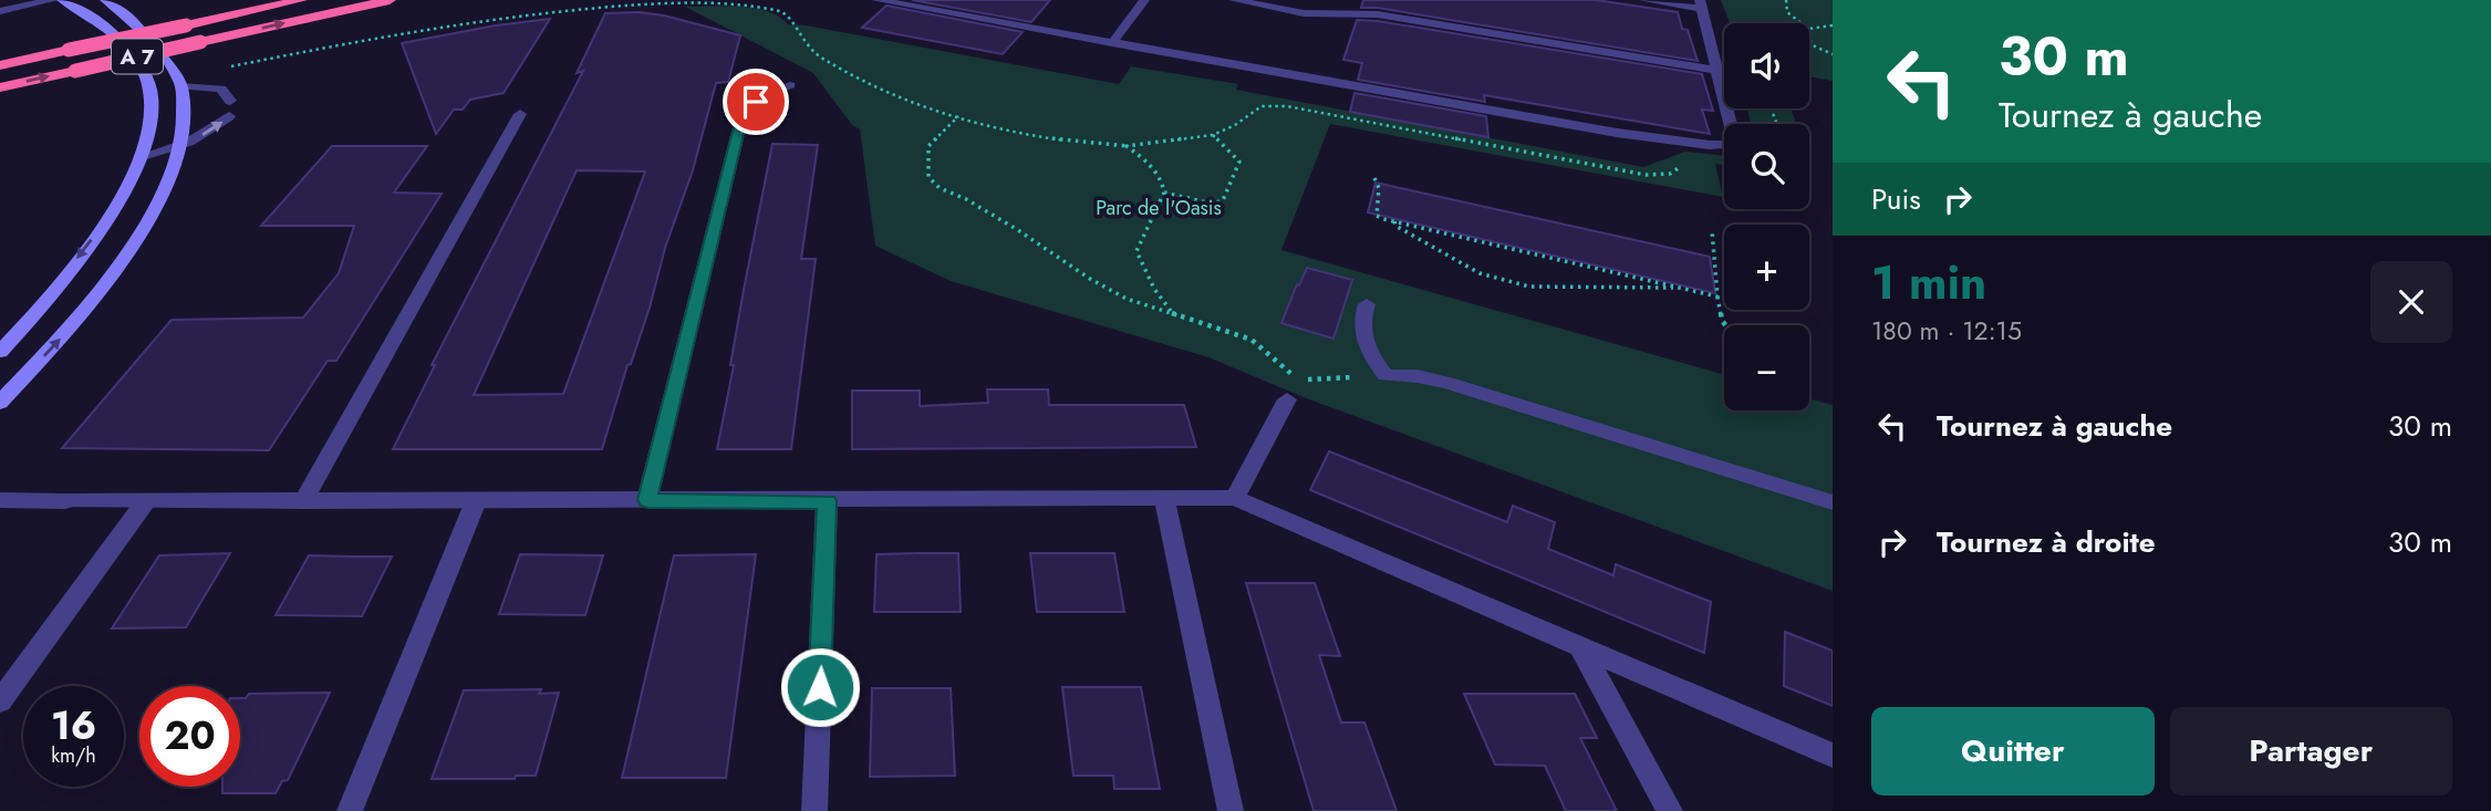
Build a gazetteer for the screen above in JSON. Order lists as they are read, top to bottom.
{
  "streets": {
    "highway": ["A 7"]
  },
  "parks": ["Parc de l'Oasis"],
  "page": {
    "turn": ["30 m", "Tournez à gauche"],
    "map_buttons": ["+", "−"],
    "then": "Puis",
    "heading": ["1 min", "180 m · 12:15"],
    "list": [
      {
        "name": "Tournez à gauche",
        "value": "30 m"
      },
      {
        "name": "Tournez à droite",
        "value": "30 m"
      }
    ],
    "speed": "16 km/h",
    "limit": "20",
    "buttons": ["Quitter", "Partager"]
  }
}
